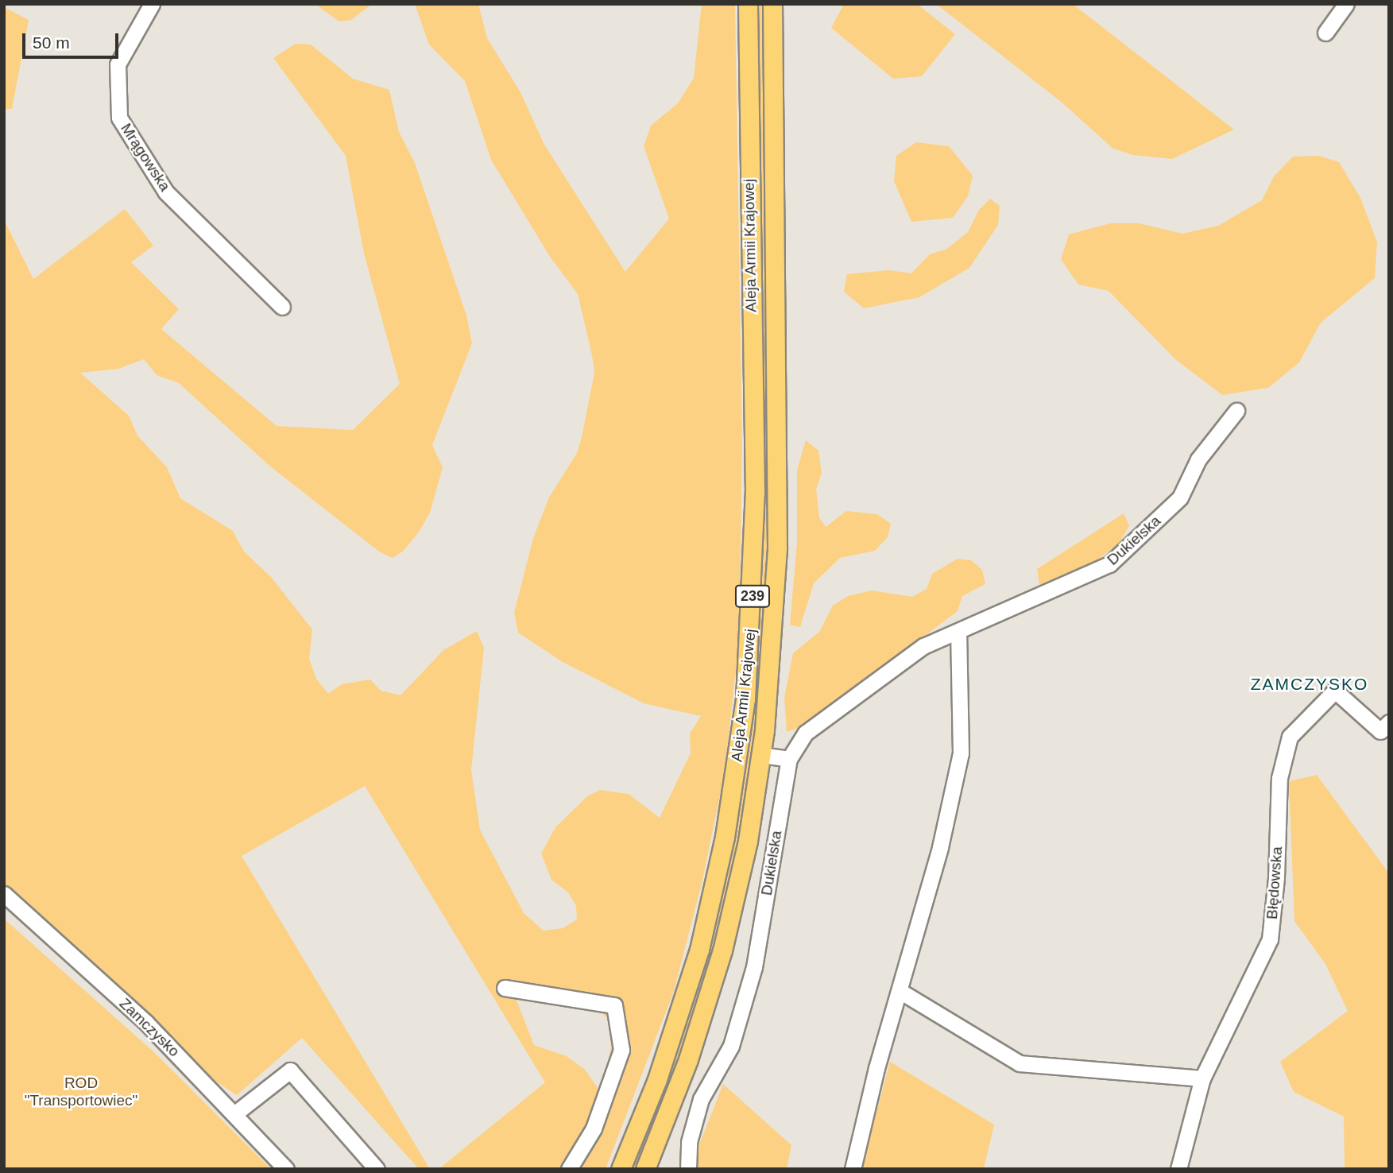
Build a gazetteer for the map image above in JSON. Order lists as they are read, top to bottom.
{
  "streets": {
    "main road": ["Aleja Armii Krajowej", "239"],
    "street": [
      "Mrągowska",
      "Dukielska",
      "Błędowska",
      "Zamczysko"
    ]
  },
  "districts": ["ZAMCZYSKO"],
  "parks": ["ROD \"Transportowiec\""],
  "scale_bar": "50 m"
}
